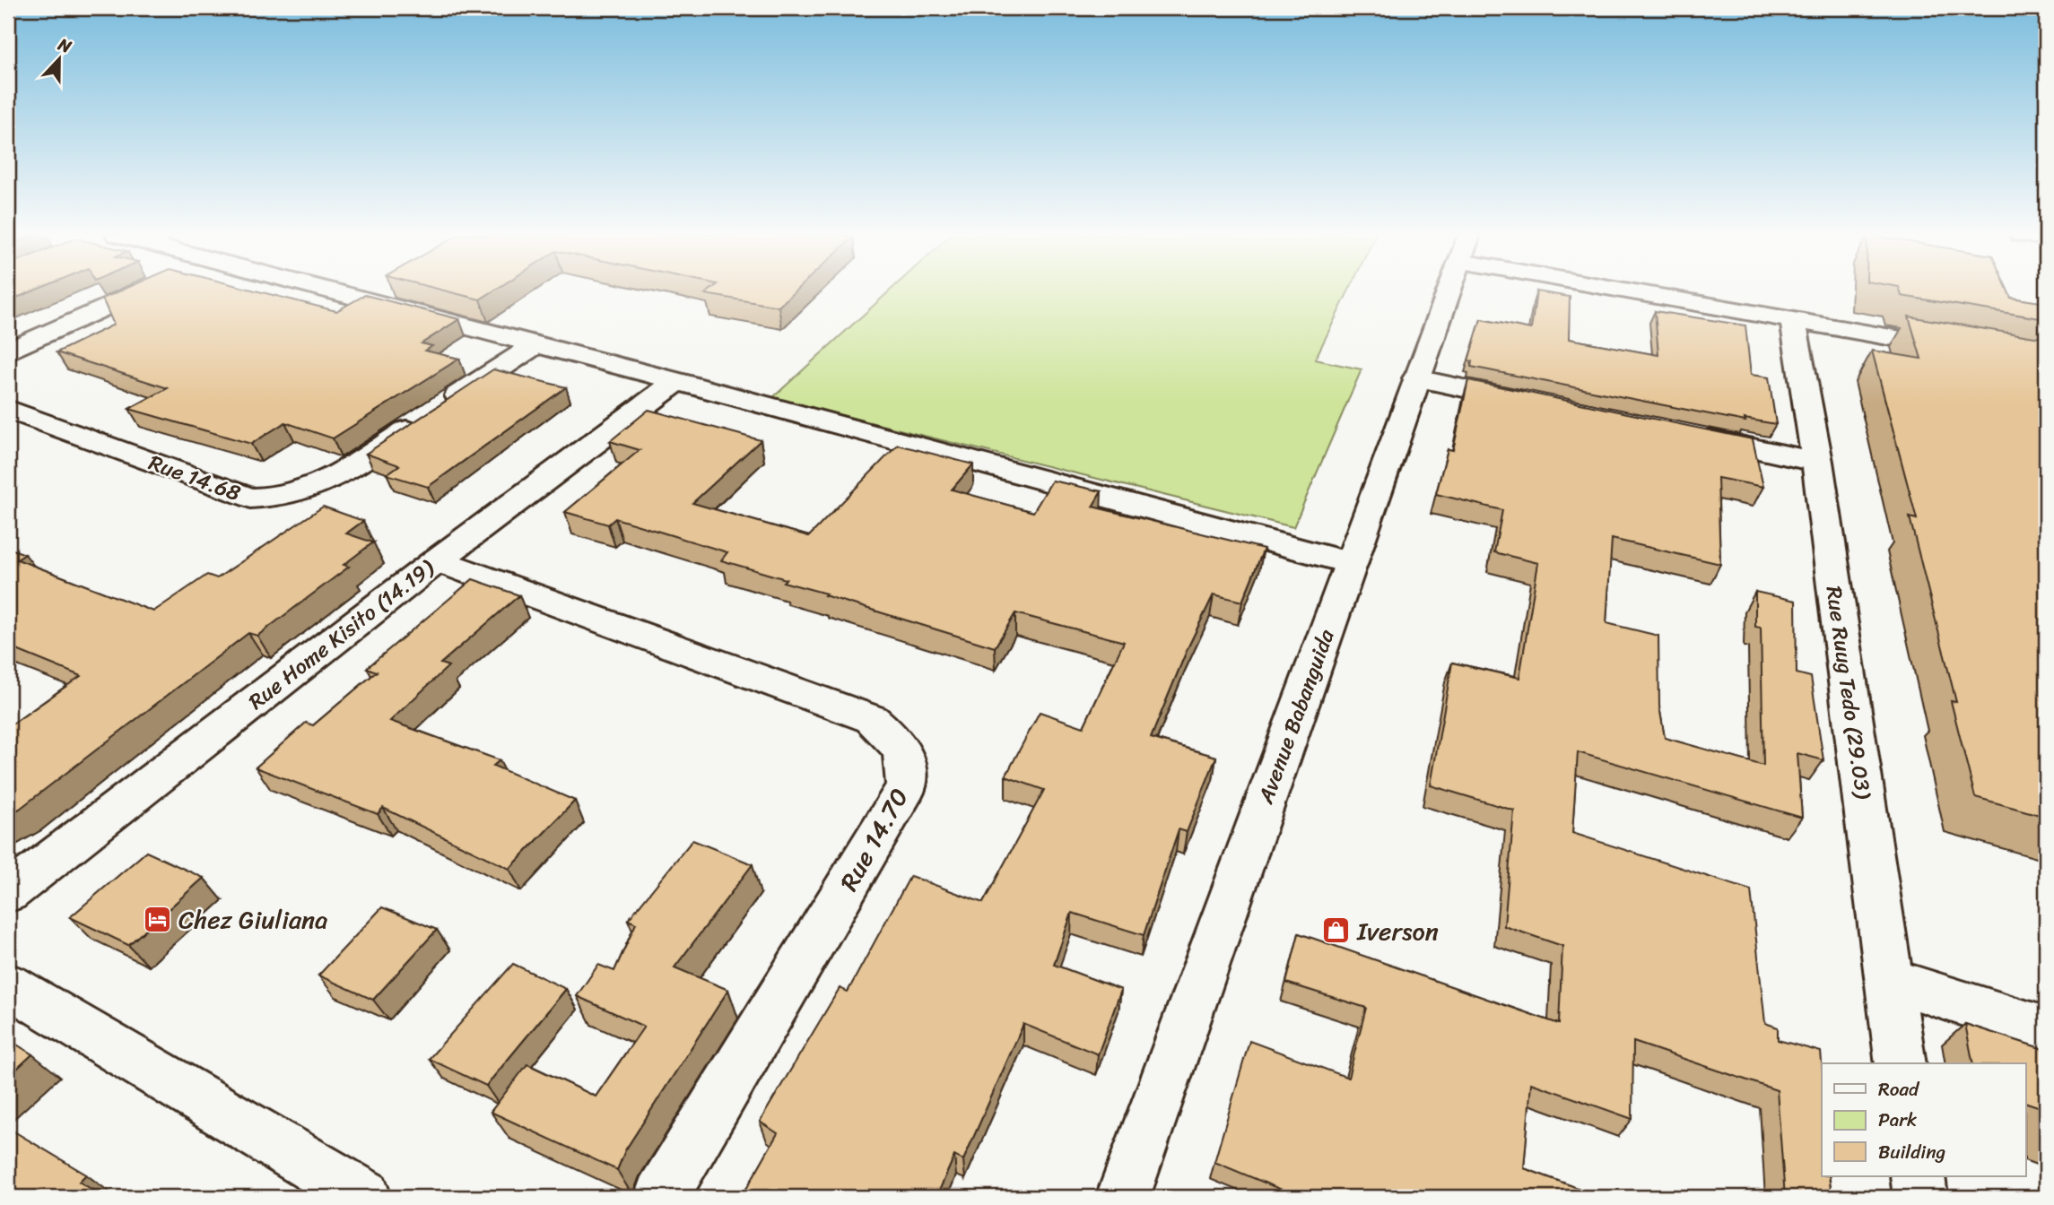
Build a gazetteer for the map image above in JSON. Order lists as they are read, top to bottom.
{
  "streets": {
    "street": [
      "Rue 14.68",
      "Rue Home Kisito (14.19)",
      "Rue Ruug Tedo (29.03)",
      "Avenue Babanguida",
      "Rue 14.70"
    ]
  },
  "crossings": [
    ["Rue Home Kisito (14.19)", "Rue 14.70"]
  ],
  "places": {
    "hotel": ["Chez Giuliana"],
    "shop": ["Iverson"]
  },
  "legend": ["Road", "Park", "Building"],
  "north": "top"
}
